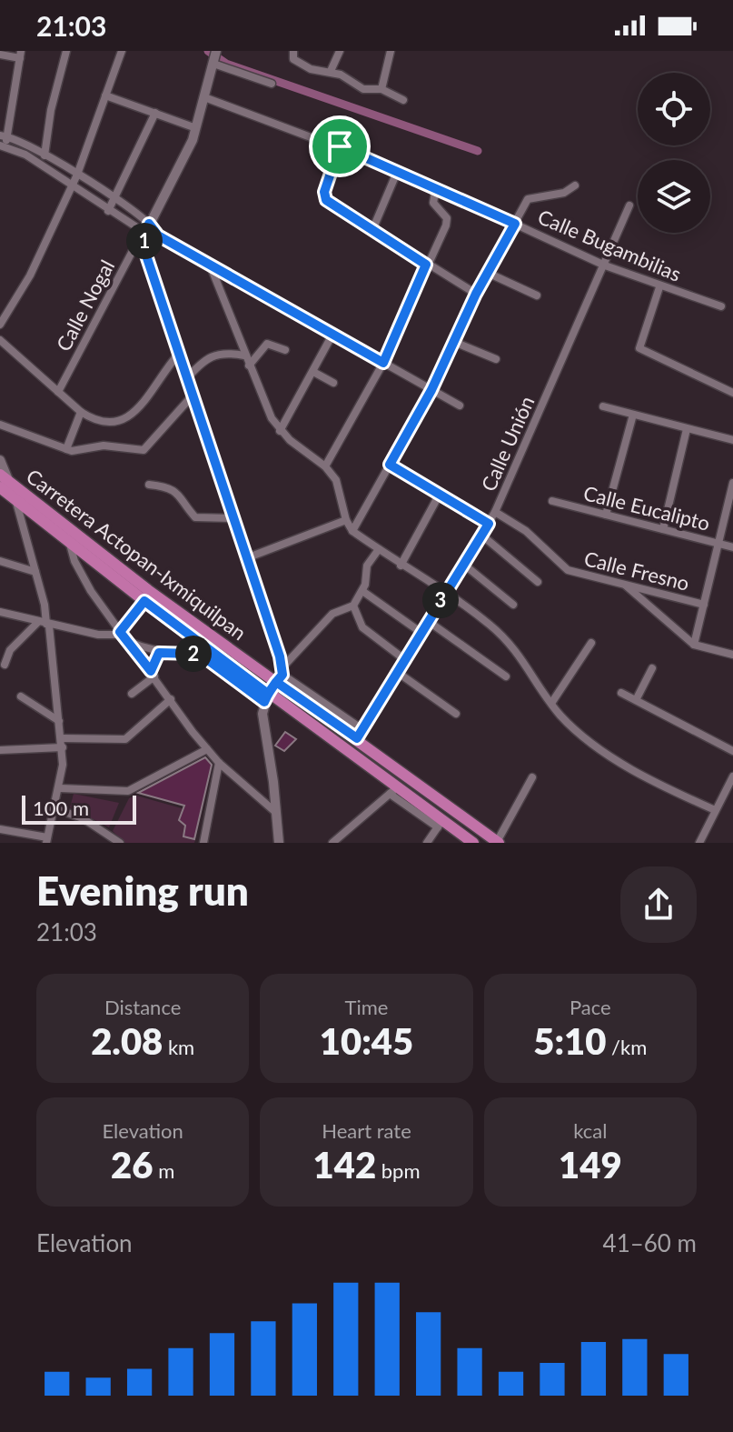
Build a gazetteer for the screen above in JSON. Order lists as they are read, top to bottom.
{
  "streets": {
    "main road": ["Carretera Actopan-Ixmiquilpan"],
    "street": [
      "Calle Bugambilias",
      "Calle Nogal",
      "Calle Unión",
      "Calle Eucalipto",
      "Calle Fresno"
    ]
  },
  "crossings": [
    ["Calle Bugambilias", "Calle Unión"],
    ["Calle Unión", "Carretera Actopan-Ixmiquilpan"],
    ["Calle Unión", "Calle Fresno"]
  ],
  "scale_bar": "100 m",
  "page": {
    "status": "21:03",
    "pins": ["1", "3", "2"],
    "scale": "100 m",
    "heading": ["Evening run", "21:03"],
    "stats": [
      ["Distance", "2.08 km"],
      ["Time", "10:45"],
      ["Pace", "5:10 /km"],
      ["Elevation", "26 m"],
      ["Heart rate", "142 bpm"],
      ["kcal", "149"]
    ],
    "chart": ["Elevation", "41–60 m"]
  }
}
